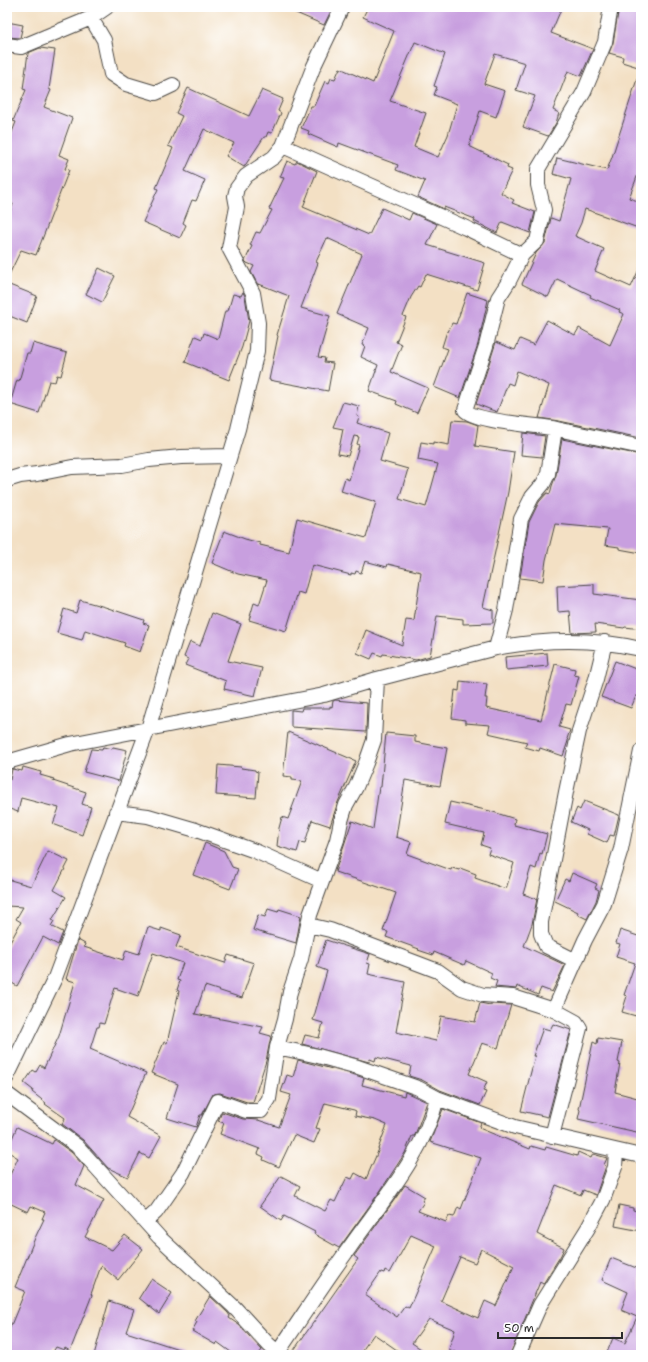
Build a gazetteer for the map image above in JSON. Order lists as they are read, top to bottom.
{
  "scale_bar": "50 m"
}
